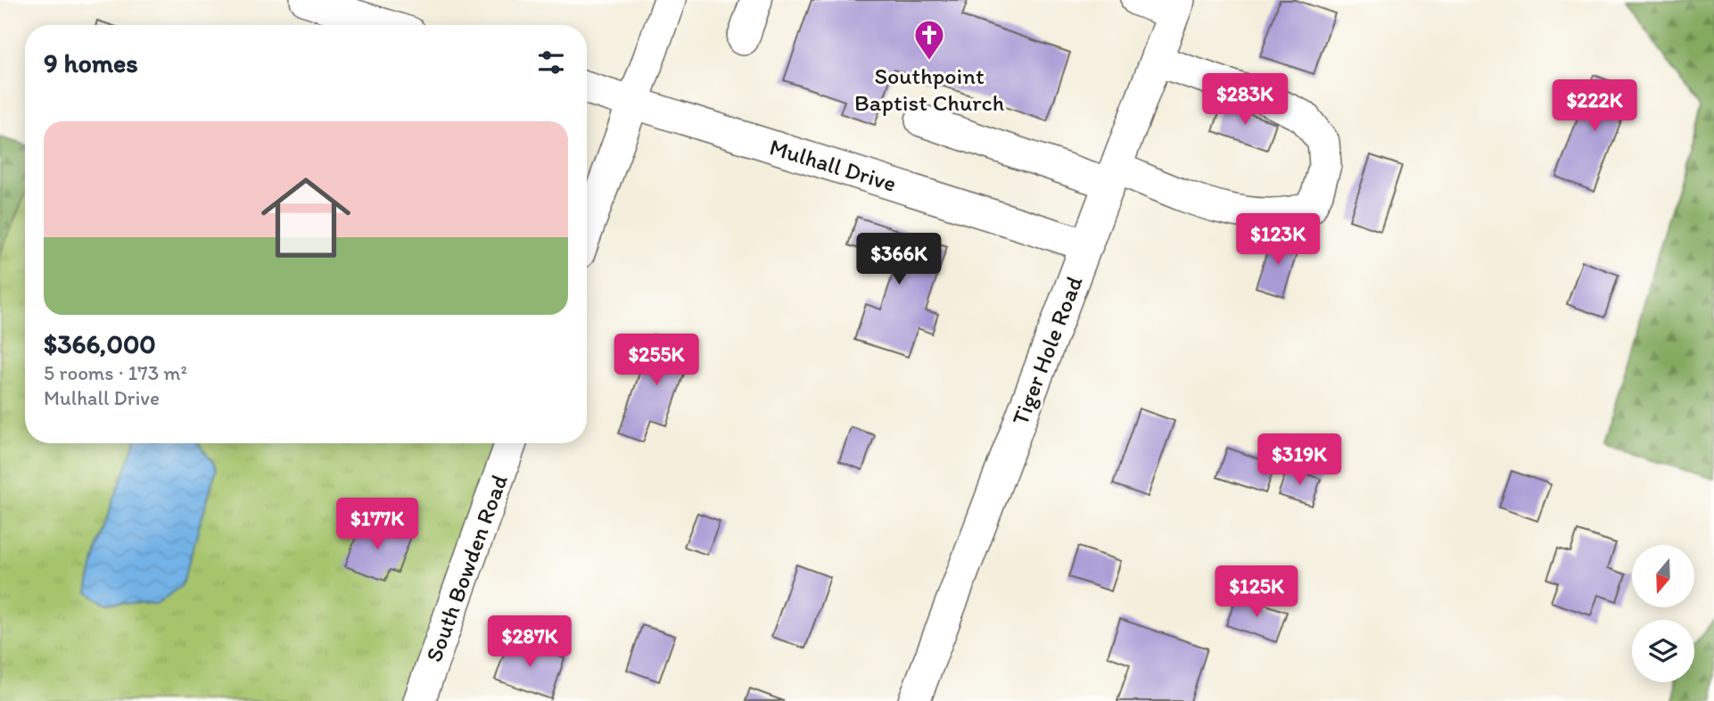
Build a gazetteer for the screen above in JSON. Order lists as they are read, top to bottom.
{
  "streets": {
    "street": ["Mulhall Drive", "Tiger Hole Road", "South Bowden Road"]
  },
  "crossings": [
    ["Mulhall Drive", "Tiger Hole Road"]
  ],
  "places": {
    "church": ["Southpoint Baptist Church"]
  },
  "north": "bottom",
  "page": {
    "heading": "9 homes",
    "price": [
      "$283K",
      "$222K",
      "$123K",
      "$366K",
      "$255K",
      "$319K",
      "$177K",
      "$125K",
      "$287K"
    ],
    "list": [
      {
        "name": "$366,000",
        "note": "5 rooms · 173 m² · Mulhall Drive"
      }
    ]
  }
}
